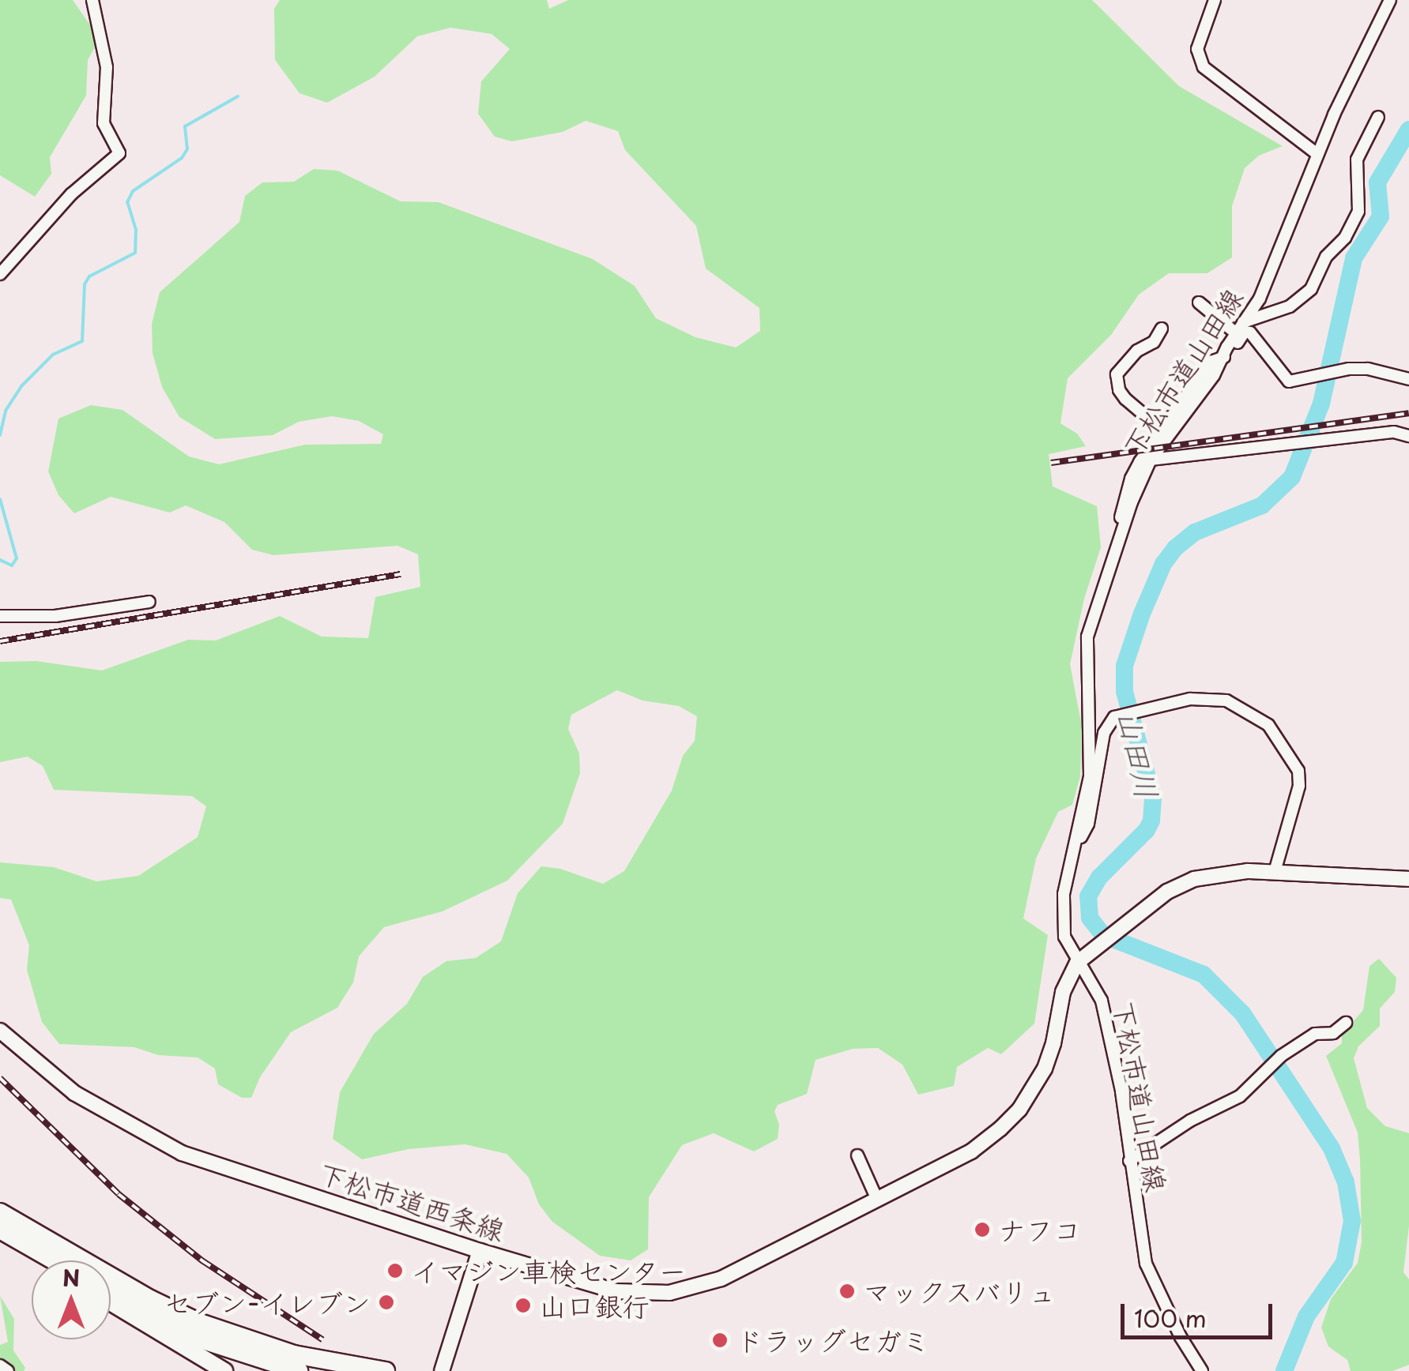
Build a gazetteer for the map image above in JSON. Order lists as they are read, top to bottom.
{
  "streets": {
    "street": ["下松市道山田線", "下松市道西条線"]
  },
  "crossings": [
    ["下松市道山田線", "下松市道西条線"]
  ],
  "water": ["山田川"],
  "places": [
    "ナフコ",
    "イマジン車検センター",
    "マックスバリュ",
    "セブン-イレブン",
    "山口銀行",
    "ドラッグセガミ"
  ],
  "scale_bar": "100 m",
  "north": "top"
}
